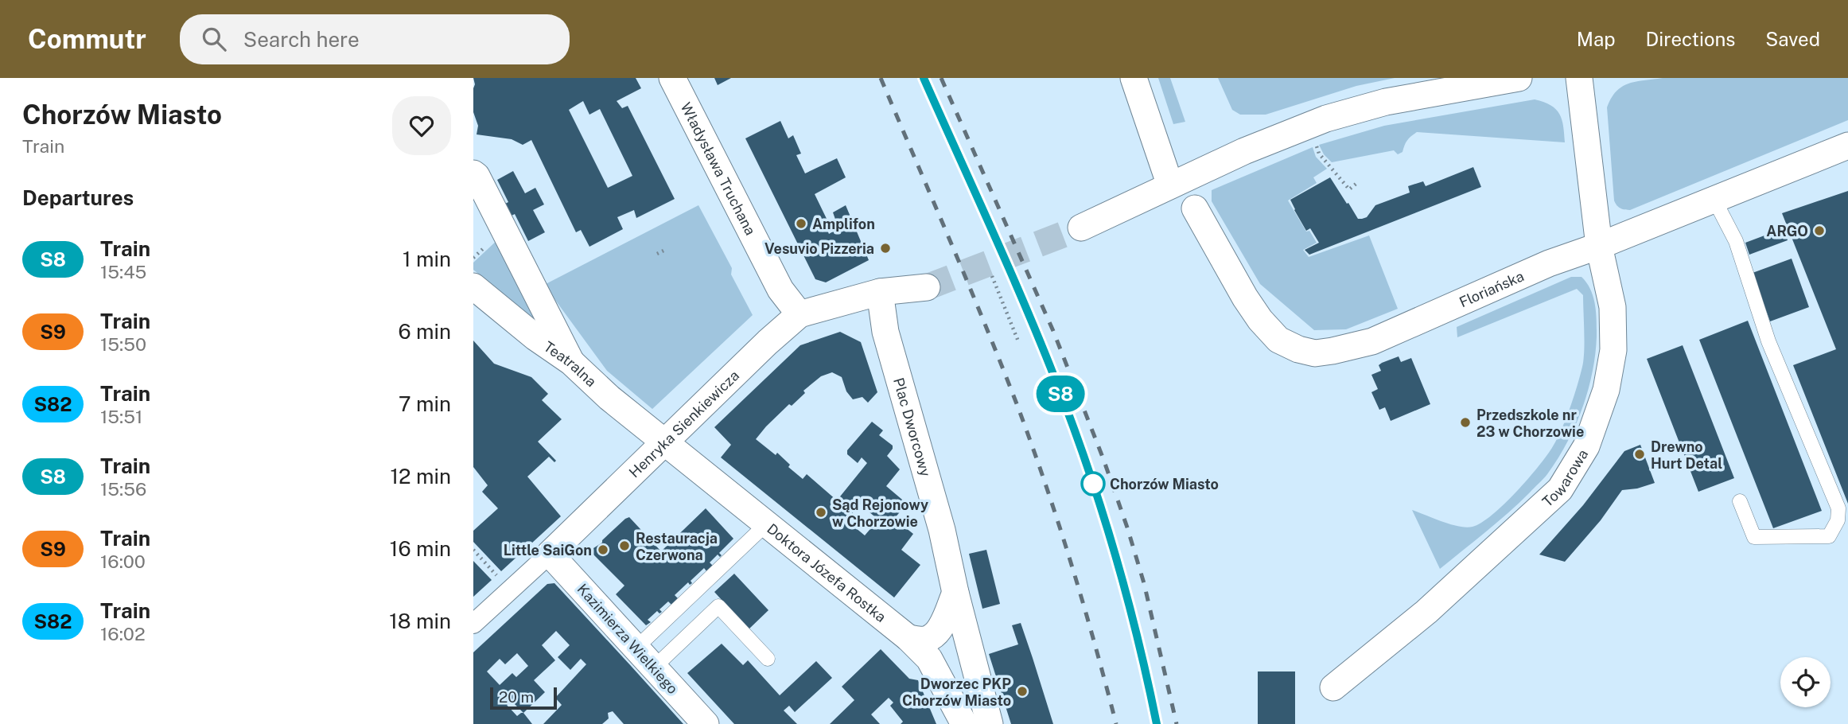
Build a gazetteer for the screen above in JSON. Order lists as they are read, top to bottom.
{
  "streets": {
    "street": [
      "Władysława Truchana",
      "Floriańska",
      "Teatralna",
      "Henryka Sienkiewicza",
      "Plac Dworcowy",
      "Towarowa",
      "Doktora Józefa Rostka",
      "Kazimierza Wielkiego"
    ]
  },
  "crossings": [
    ["Władysława Truchana", "Henryka Sienkiewicza"],
    ["Floriańska", "Towarowa"],
    ["Teatralna", "Henryka Sienkiewicza"],
    ["Teatralna", "Doktora Józefa Rostka"],
    ["Henryka Sienkiewicza", "Plac Dworcowy"],
    ["Henryka Sienkiewicza", "Doktora Józefa Rostka"],
    ["Henryka Sienkiewicza", "Kazimierza Wielkiego"]
  ],
  "places": [
    "Amplifon",
    "ARGO",
    "Vesuvio Pizzeria",
    "Przedszkole nr 23 w Chorzowie",
    "Drewno Hurt Detal",
    "Chorzów Miasto",
    "Sąd Rejonowy w Chorzowie",
    "Restauracja Czerwona",
    "Little SaiGon",
    "Dworzec PKP Chorzów Miasto"
  ],
  "scale_bar": "20 m",
  "page": {
    "header": "Commutr",
    "search": "Search here",
    "nav": ["Map", "Directions", "Saved"],
    "heading": [
      ["Chorzów Miasto", "Train"],
      "Departures"
    ],
    "on_map": "S8",
    "list": [
      {
        "mark": "S8",
        "name": "Train",
        "note": "15:45",
        "value": "1 min"
      },
      {
        "mark": "S9",
        "name": "Train",
        "note": "15:50",
        "value": "6 min"
      },
      {
        "mark": "S82",
        "name": "Train",
        "note": "15:51",
        "value": "7 min"
      },
      {
        "mark": "S8",
        "name": "Train",
        "note": "15:56",
        "value": "12 min"
      },
      {
        "mark": "S9",
        "name": "Train",
        "note": "16:00",
        "value": "16 min"
      },
      {
        "mark": "S82",
        "name": "Train",
        "note": "16:02",
        "value": "18 min"
      }
    ],
    "scale": "20 m"
  }
}
